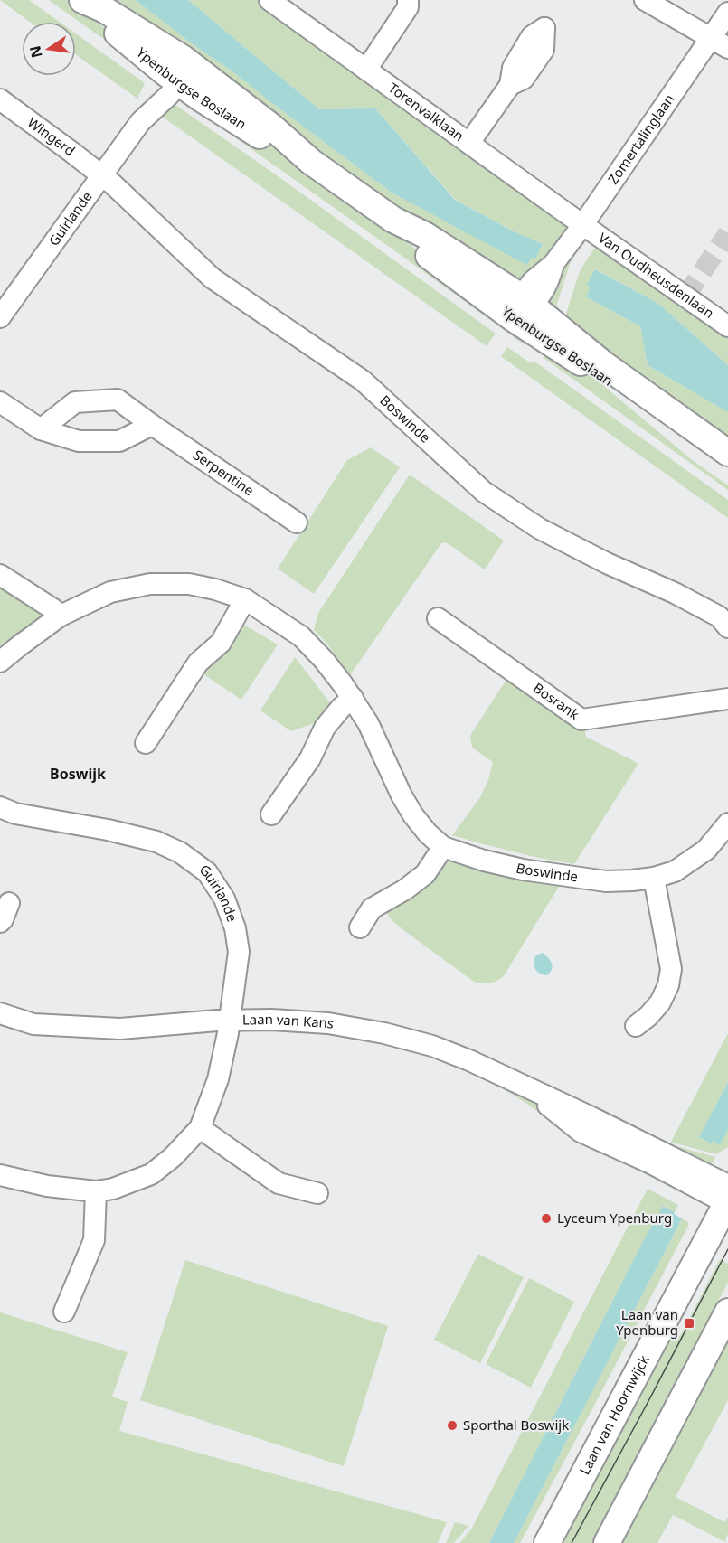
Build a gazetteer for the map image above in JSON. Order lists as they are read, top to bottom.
{
  "streets": {
    "main road": ["Ypenburgse Boslaan", "Laan van Hoornwijck"],
    "street": [
      "Torenvalklaan",
      "Wingerd",
      "Zomertalinglaan",
      "Guirlande",
      "Van Oudheusdenlaan",
      "Boswinde",
      "Serpentine",
      "Bosrank",
      "Laan van Kans"
    ]
  },
  "crossings": [
    ["Ypenburgse Boslaan", "Zomertalinglaan"],
    ["Ypenburgse Boslaan", "Guirlande"],
    ["Torenvalklaan", "Zomertalinglaan"],
    ["Torenvalklaan", "Van Oudheusdenlaan"],
    ["Wingerd", "Guirlande"],
    ["Wingerd", "Boswinde"],
    ["Zomertalinglaan", "Van Oudheusdenlaan"],
    ["Guirlande", "Boswinde"],
    ["Guirlande", "Laan van Kans"],
    ["Laan van Kans", "Laan van Hoornwijck"]
  ],
  "districts": ["Boswijk"],
  "places": {
    "other": ["Lyceum Ypenburg", "Sporthal Boswijk"],
    "transit": ["Laan van Ypenburg"]
  },
  "north": "left"
}
